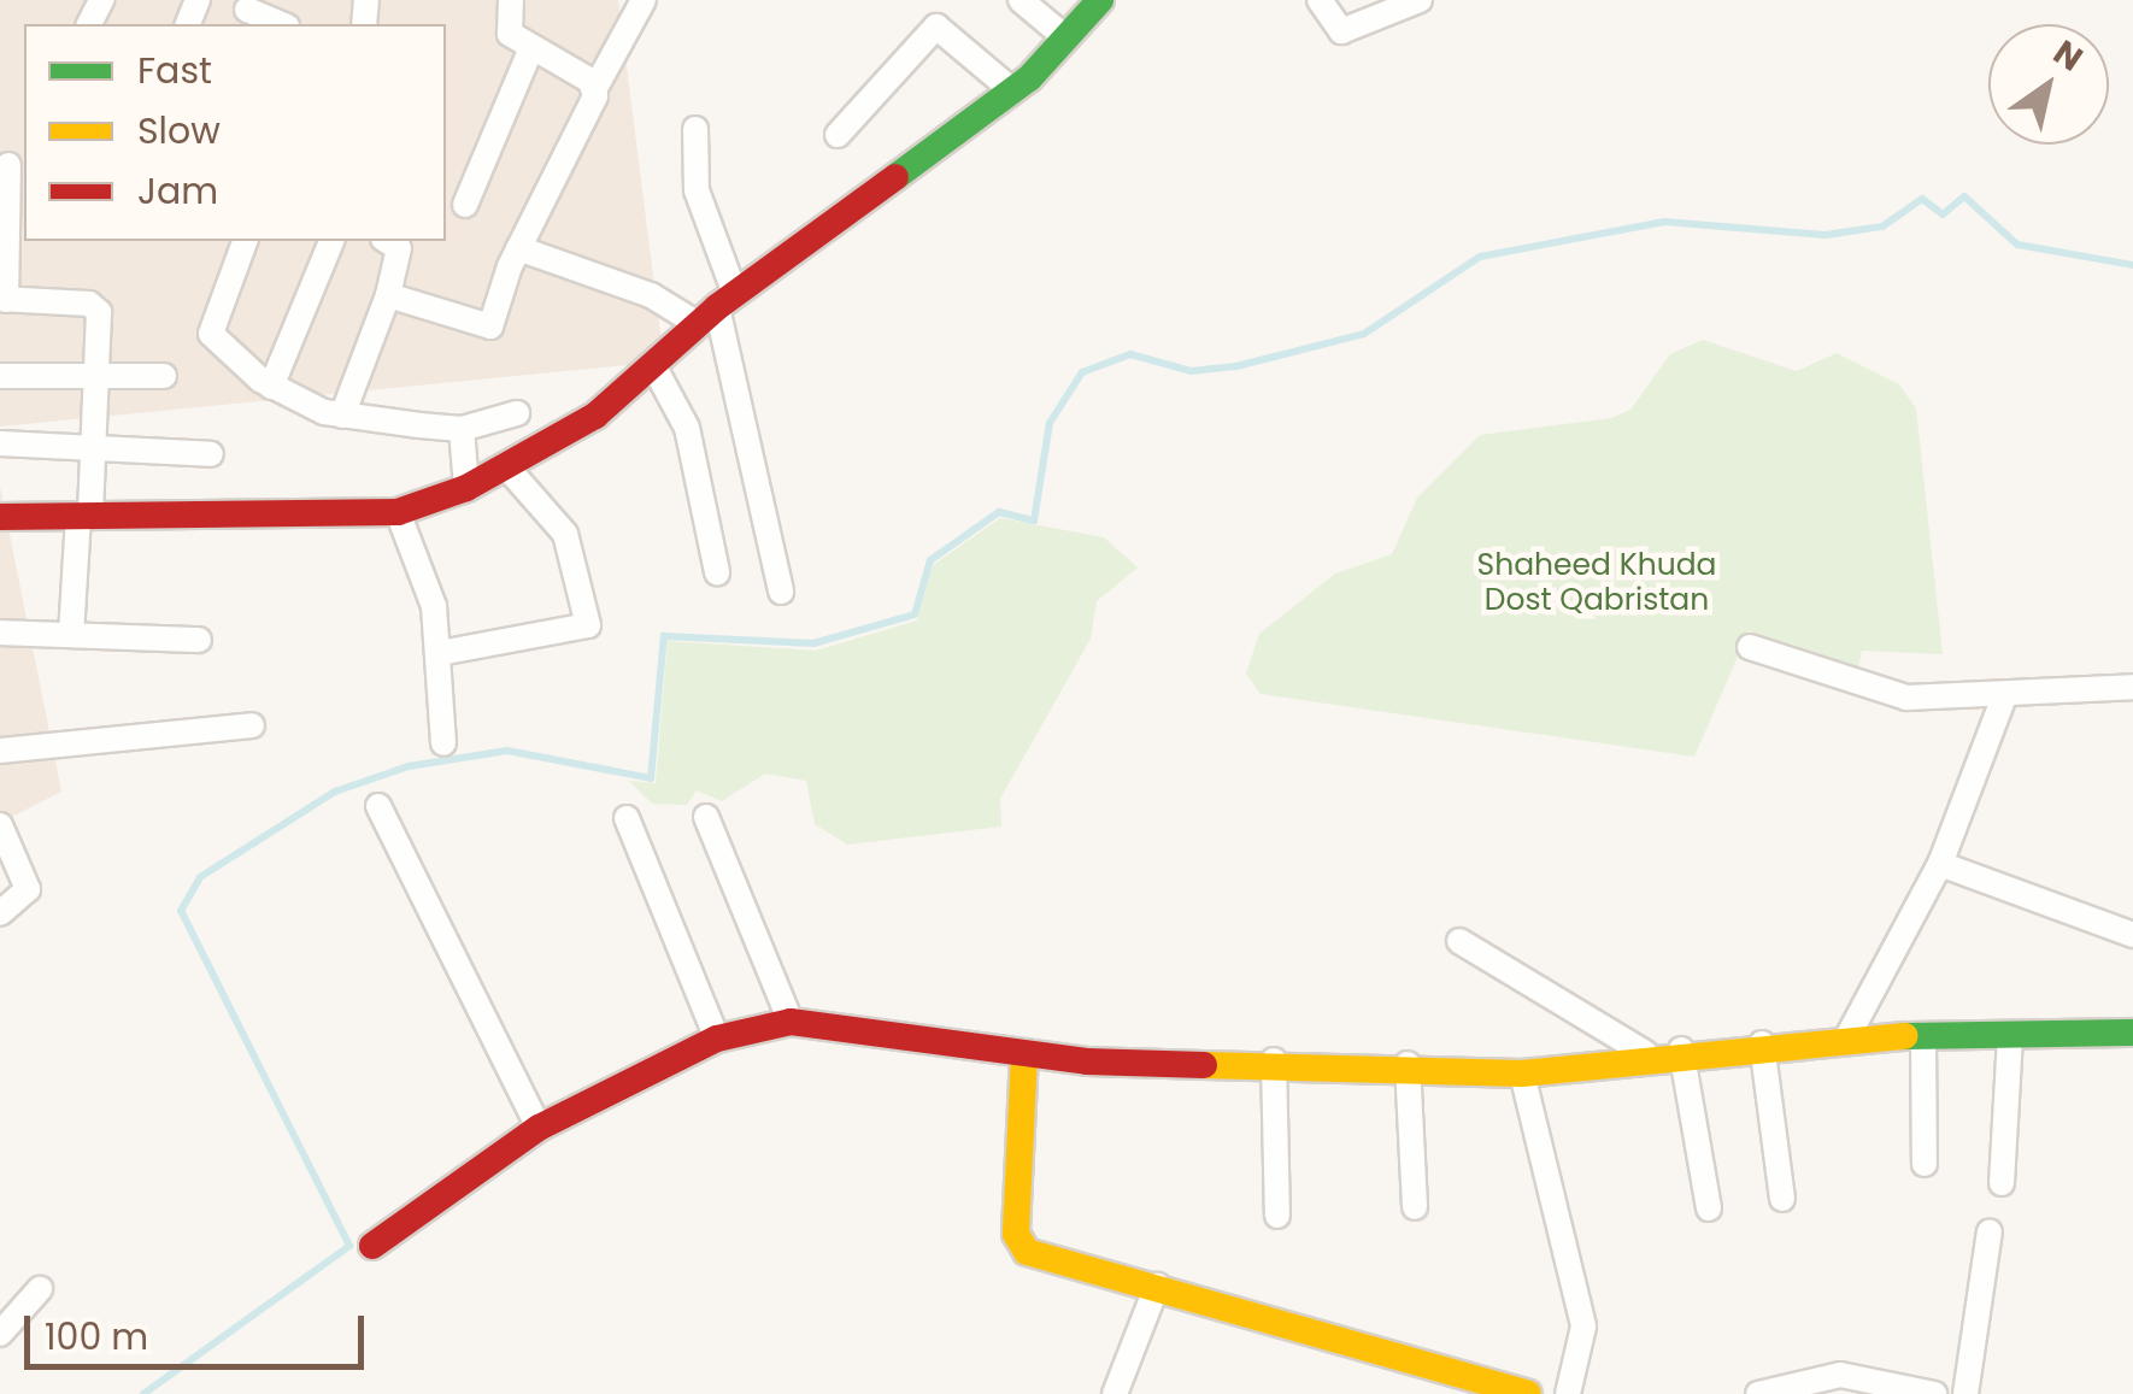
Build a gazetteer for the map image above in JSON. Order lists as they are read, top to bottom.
{
  "parks": ["Shaheed Khuda Dost Qabristan"],
  "legend": ["Fast", "Slow", "Jam"],
  "scale_bar": "100 m",
  "north": "top right"
}
